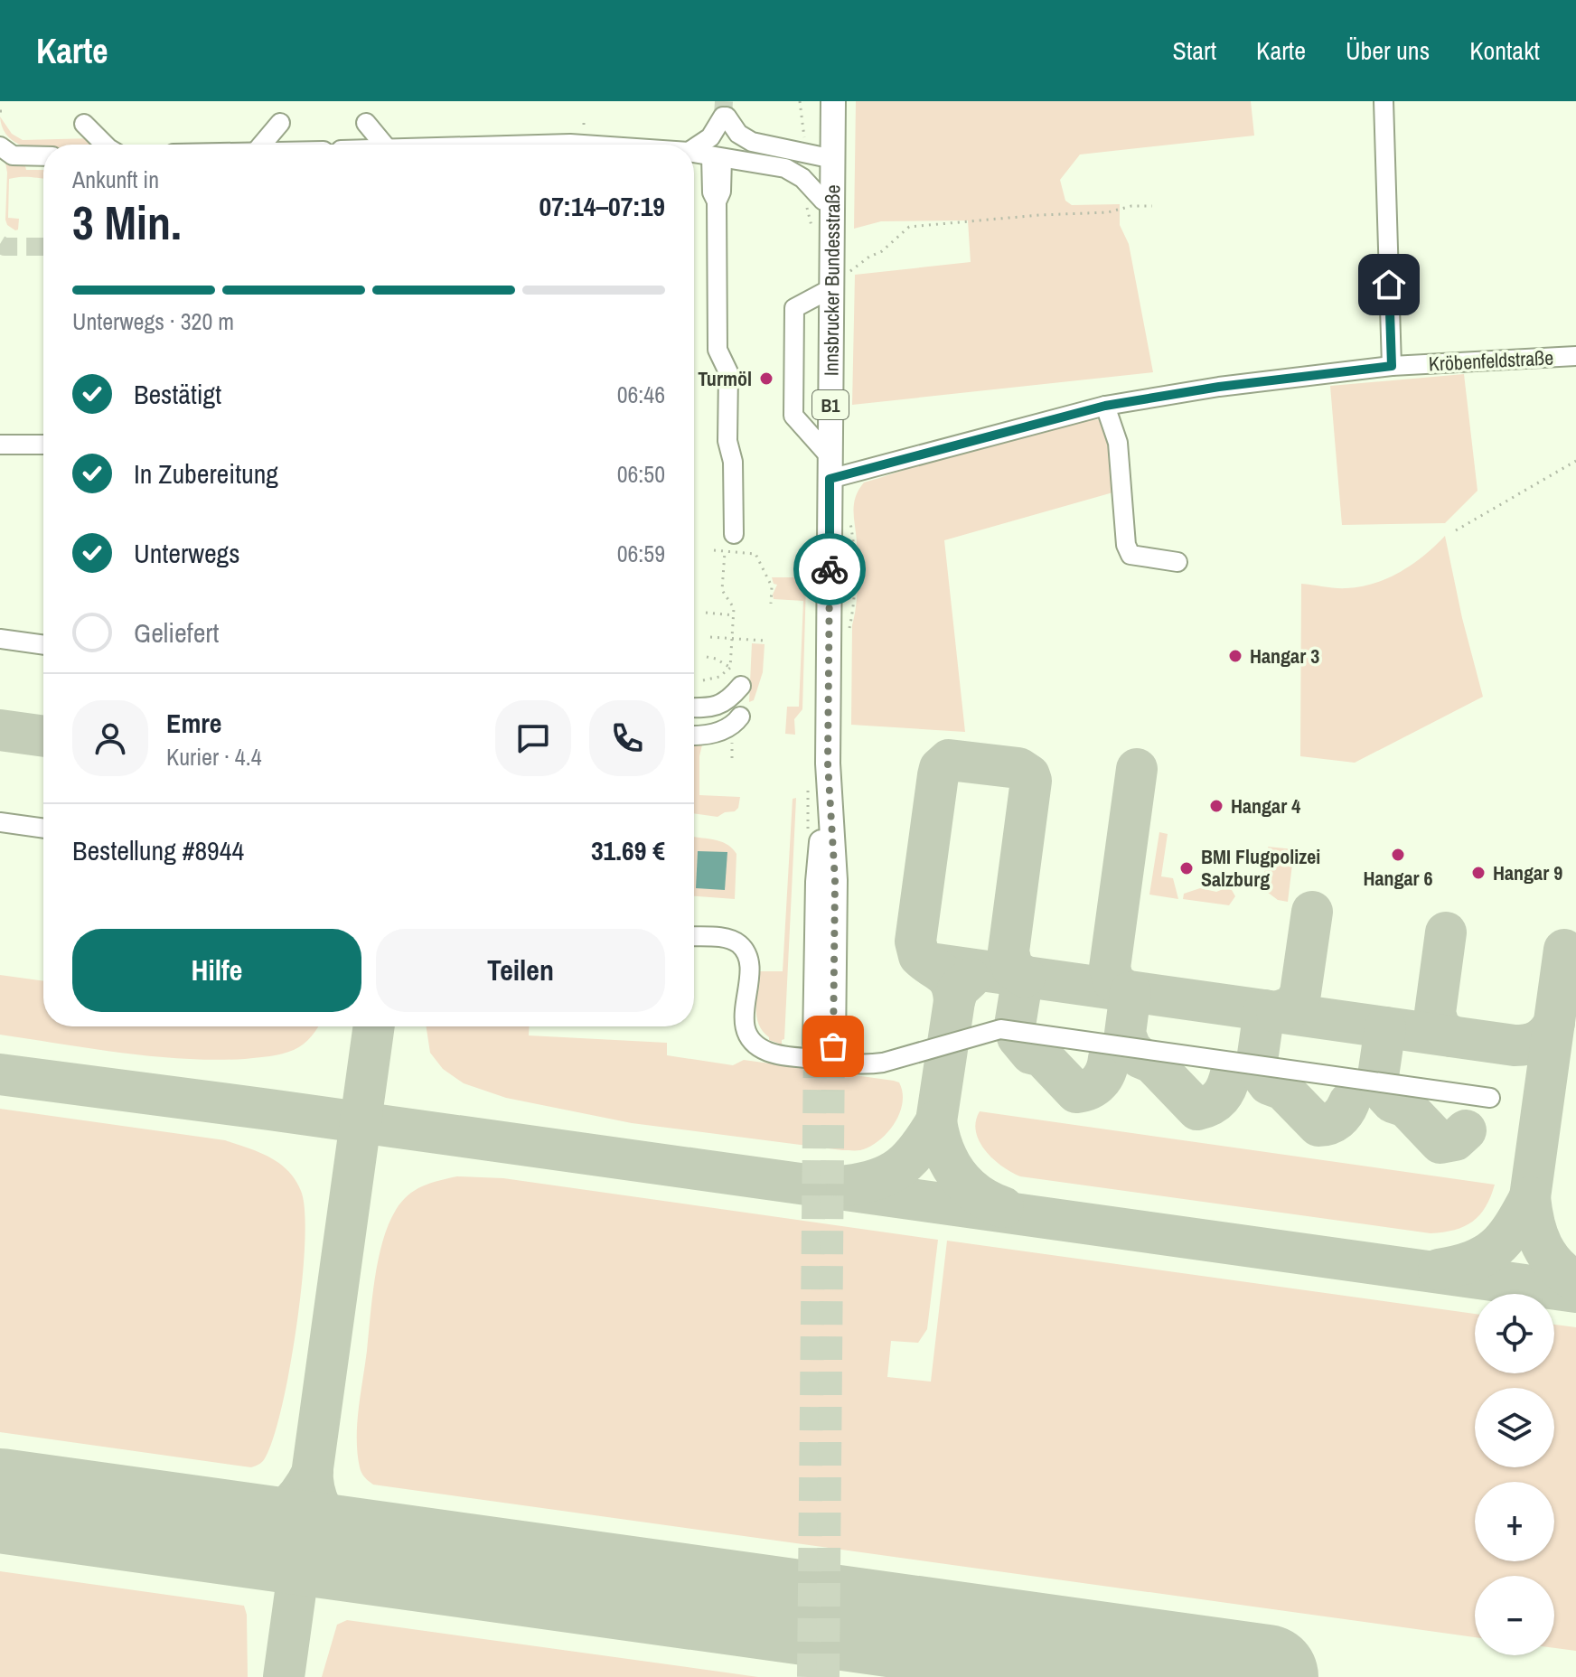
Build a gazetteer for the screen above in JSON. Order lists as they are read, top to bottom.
{
  "streets": {
    "main road": ["Innsbrucker Bundesstraße", "B1"],
    "street": ["Kröbenfeldstraße"]
  },
  "crossings": [
    ["Innsbrucker Bundesstraße", "Kröbenfeldstraße"]
  ],
  "places": [
    "Turmöl",
    "Hangar 3",
    "Hangar 4",
    "Hangar 6",
    "BMI Flugpolizei Salzburg",
    "Hangar 9"
  ],
  "page": {
    "header": "Karte",
    "nav": [
      "Start",
      "Karte",
      "Über uns",
      "Kontakt"
    ],
    "heading": ["3 Min.", "Ankunft in", "07:14–07:19"],
    "panel": [
      "Emre",
      "Kurier · 4.4",
      "Bestellung #8944",
      "31.69 €"
    ],
    "bar": "Unterwegs · 320 m",
    "list": [
      ["Bestätigt", "06:46"],
      ["In Zubereitung", "06:50"],
      ["Unterwegs", "06:59"],
      "Geliefert"
    ],
    "buttons": ["Hilfe", "Teilen"],
    "map_buttons": ["+", "−"]
  }
}
